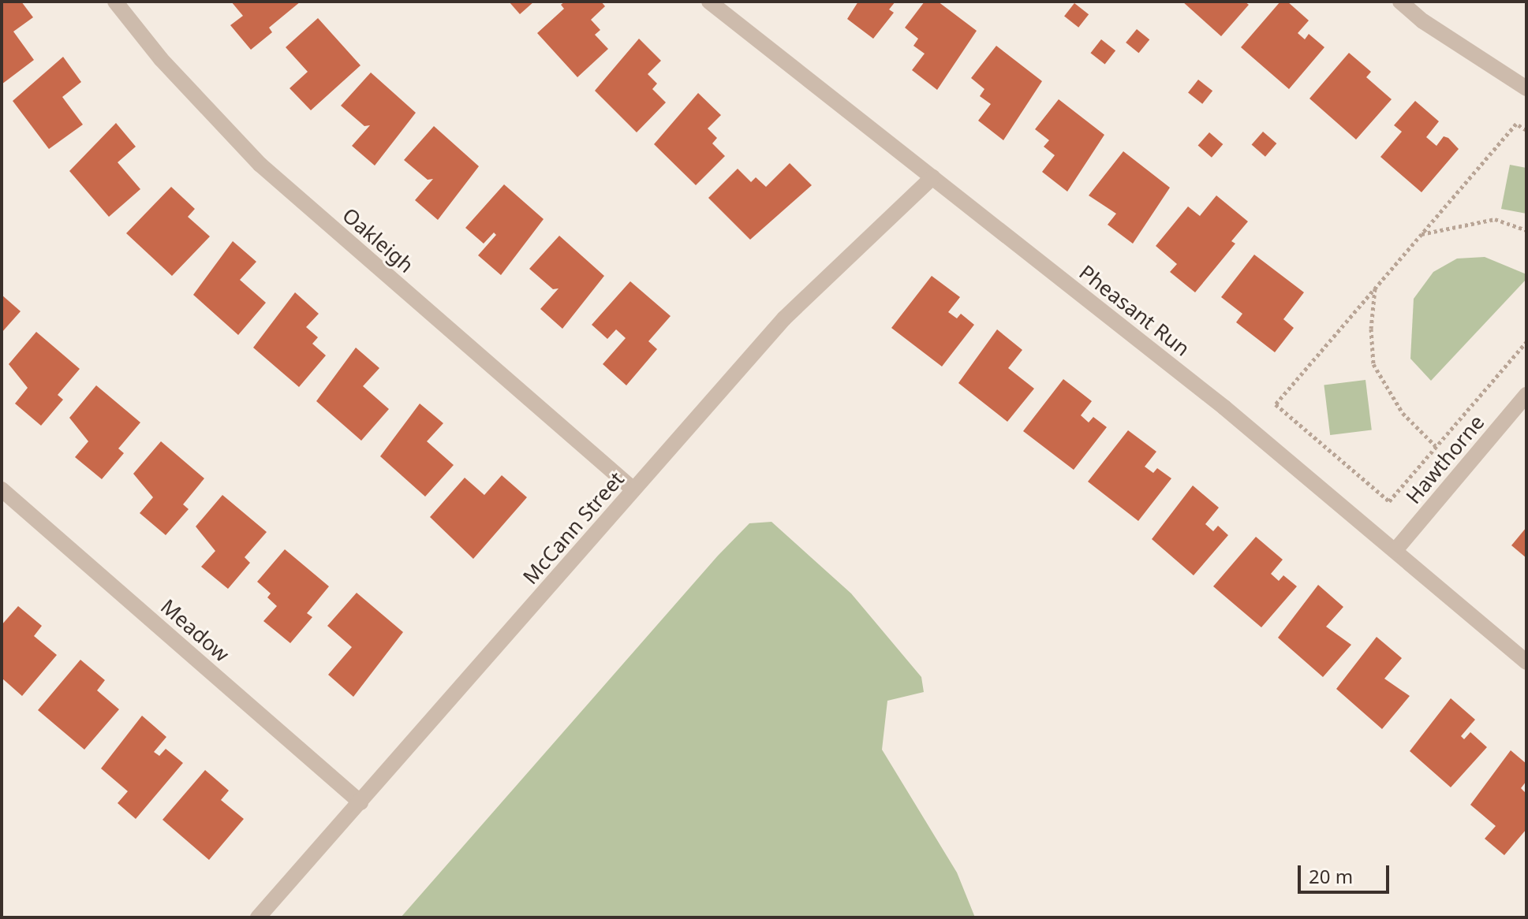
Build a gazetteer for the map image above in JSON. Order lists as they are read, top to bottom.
{
  "streets": {
    "street": [
      "Oakleigh",
      "Pheasant Run",
      "Hawthorne",
      "McCann Street",
      "Meadow"
    ]
  },
  "crossings": [
    ["Oakleigh", "McCann Street"],
    ["Pheasant Run", "Hawthorne"],
    ["Pheasant Run", "McCann Street"],
    ["McCann Street", "Meadow"]
  ],
  "scale_bar": "20 m"
}
